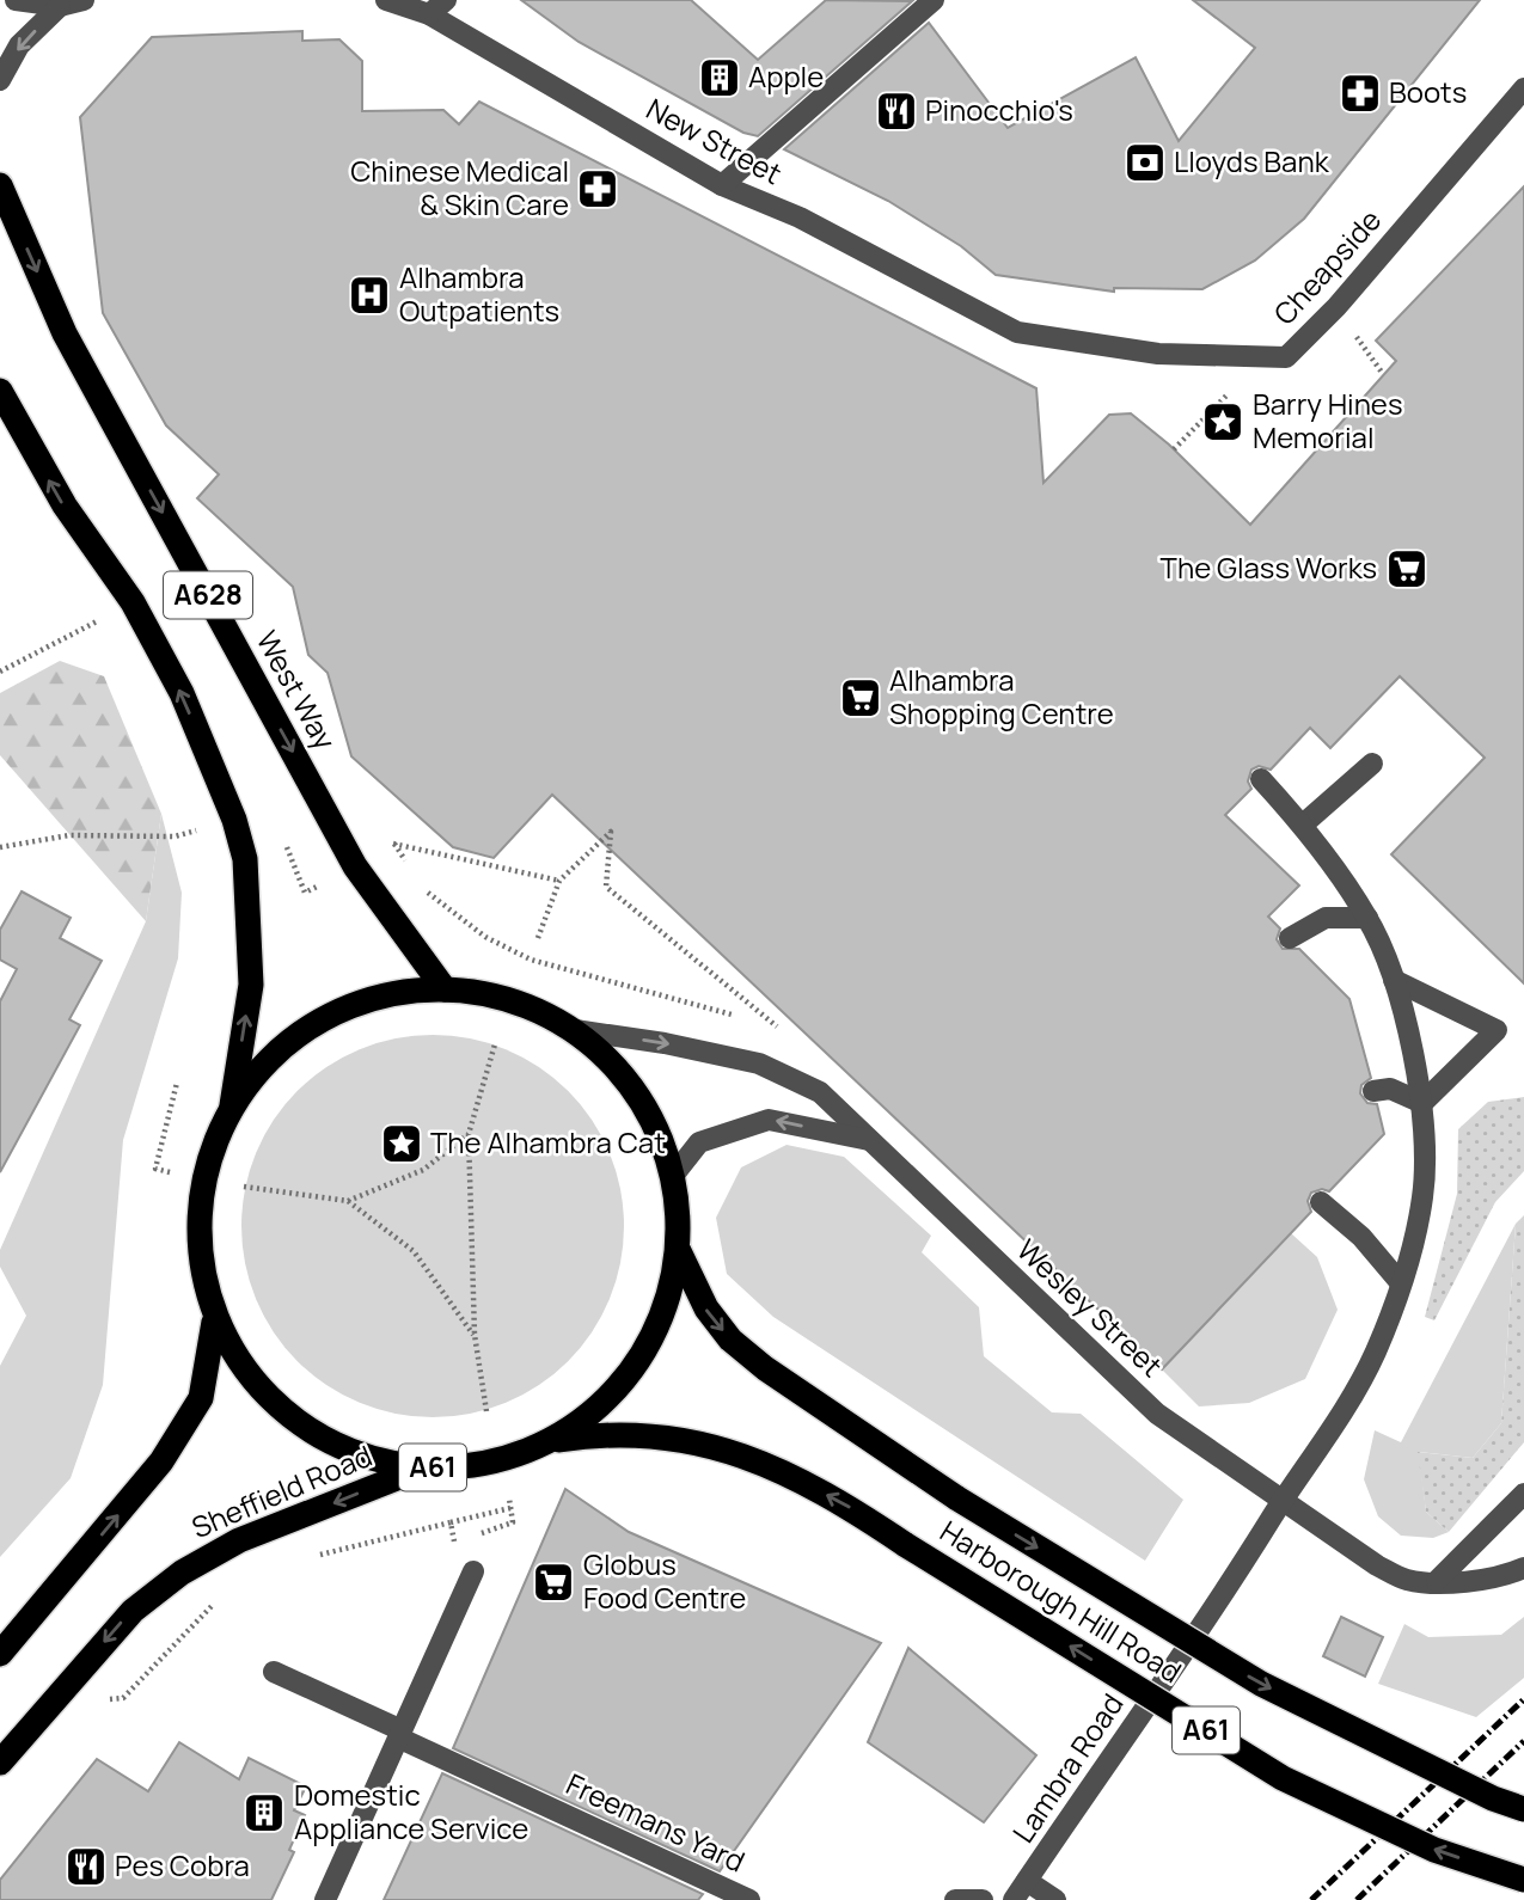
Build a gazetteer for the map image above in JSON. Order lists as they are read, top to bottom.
{
  "streets": {
    "highway": [
      "A628",
      "West Way",
      "A61",
      "Sheffield Road",
      "Harborough Hill Road"
    ],
    "street": [
      "New Street",
      "Cheapside",
      "Wesley Street",
      "Lambra Road",
      "Freemans Yard"
    ]
  },
  "crossings": [
    ["New Street", "Cheapside"],
    ["A628", "A61"],
    ["West Way", "A61"],
    ["Wesley Street", "A61"],
    ["Wesley Street", "Lambra Road"],
    ["A61", "Sheffield Road"],
    ["A61", "Harborough Hill Road"]
  ],
  "one_way": ["Sheffield Road"],
  "places": {
    "building": ["Apple", "Domestic Appliance Service"],
    "pharmacy": ["Boots", "Chinese Medical & Skin Care"],
    "restaurant": ["Pinocchio's", "Pes Cobra"],
    "bank": ["Lloyds Bank"],
    "hospital": ["Alhambra Outpatients"],
    "place": ["Barry Hines Memorial", "The Alhambra Cat"],
    "supermarket": ["The Glass Works", "Alhambra Shopping Centre", "Globus Food Centre"]
  }
}
